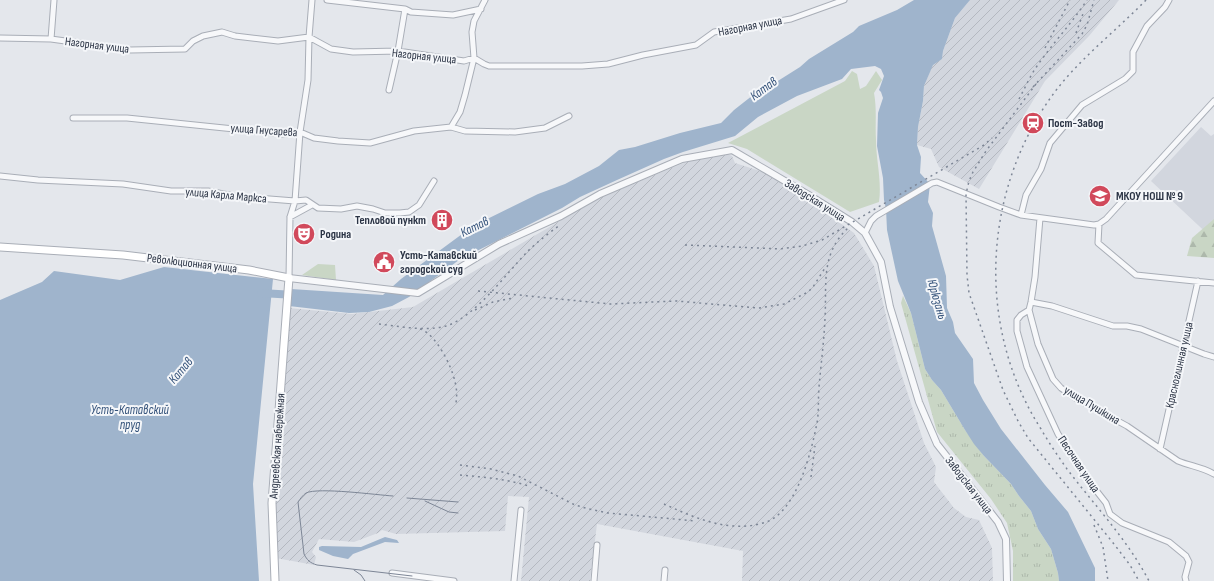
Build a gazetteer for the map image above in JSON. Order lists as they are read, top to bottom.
{
  "streets": {
    "main road": ["Революционная улица", "Андреевская набережная"],
    "street": [
      "Нагорная улица",
      "улица Гнусарева",
      "улица Карла Маркса",
      "Заводская улица",
      "Красноглинная улица",
      "улица Пушкина",
      "Песочная улица"
    ]
  },
  "crossings": [
    ["Заводская улица", "Революционная улица"],
    ["Революционная улица", "Андреевская набережная"],
    ["Красноглинная улица", "улица Пушкина"],
    ["улица Пушкина", "Песочная улица"]
  ],
  "water": ["Катав", "Юрюзань", "Усть-Катавский пруд"],
  "places": {
    "station": ["Пост-Завод"],
    "school or university": ["МКОУ НОШ № 9"],
    "building": ["Тепловой пункт"],
    "theatre": ["Родина"],
    "public building": ["Усть-Катавский городской суд"]
  }
}
